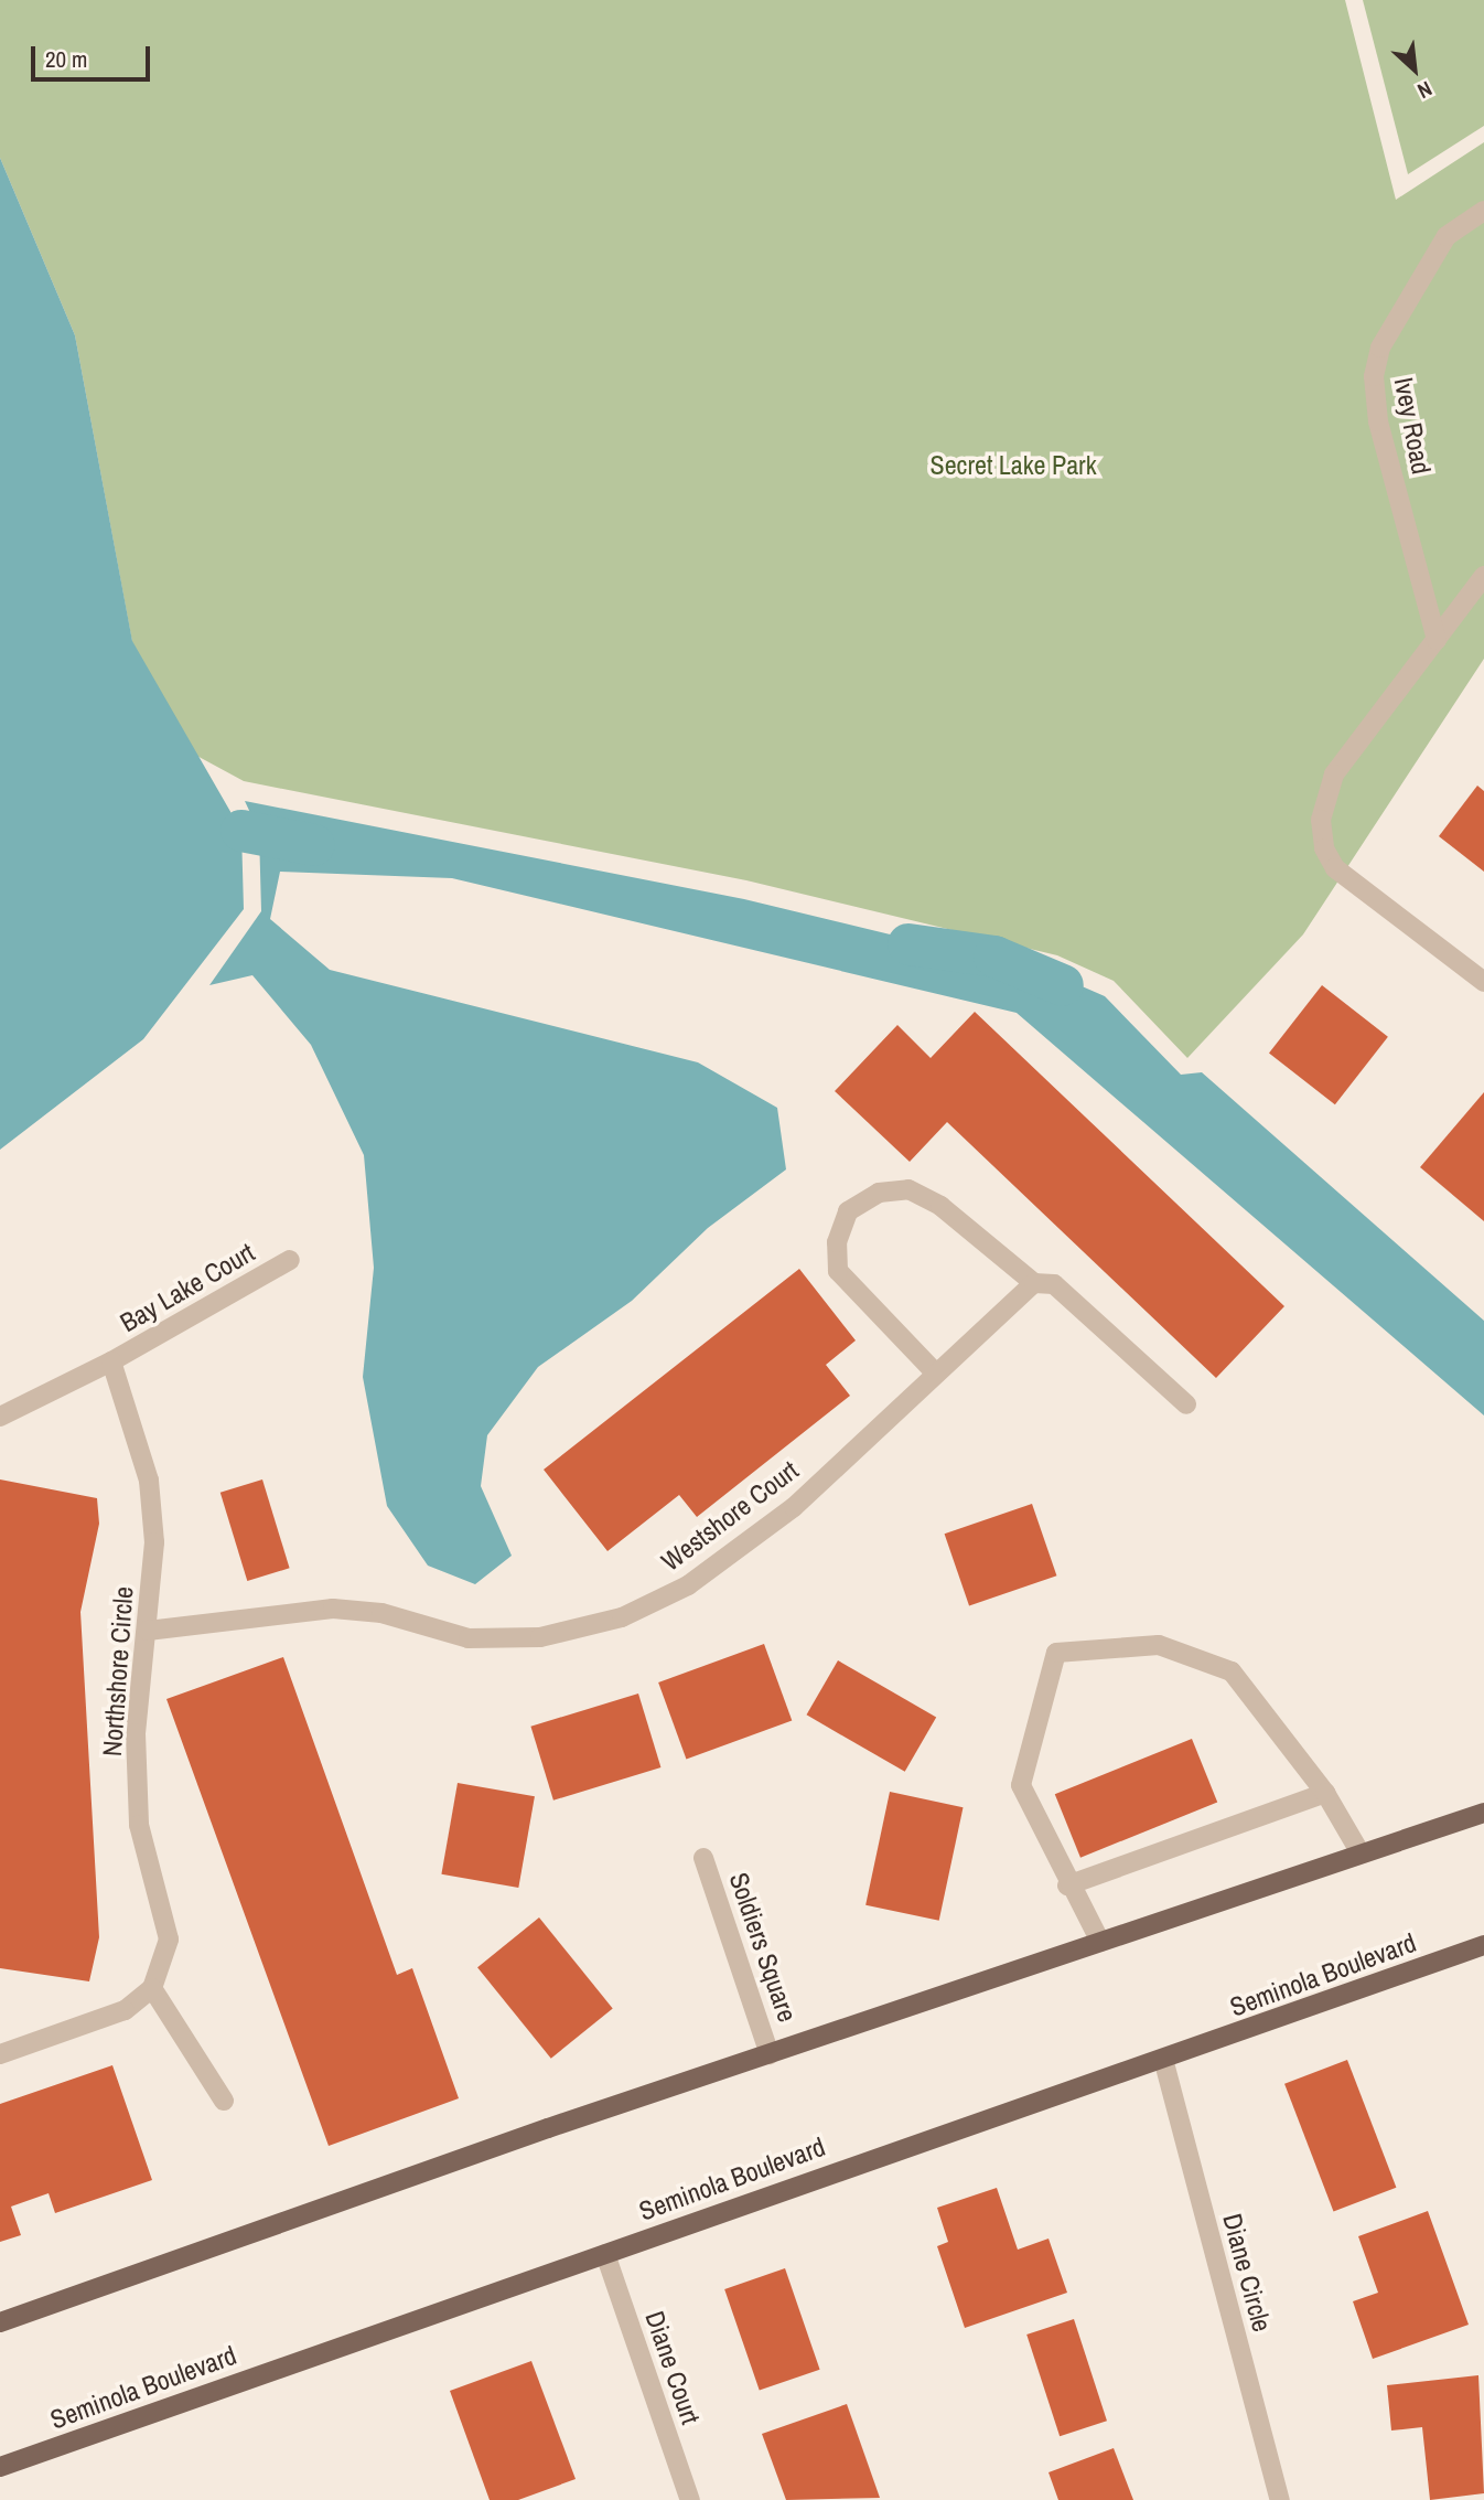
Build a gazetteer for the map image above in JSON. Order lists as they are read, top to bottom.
{
  "streets": {
    "main road": ["Seminola Boulevard"],
    "street": [
      "Ivey Road",
      "Bay Lake Court",
      "Westshore Court",
      "Northshore Circle",
      "Soldiers Square",
      "Diane Circle",
      "Diane Court"
    ]
  },
  "crossings": [
    ["Bay Lake Court", "Northshore Circle"],
    ["Westshore Court", "Northshore Circle"],
    ["Seminola Boulevard", "Diane Circle"],
    ["Seminola Boulevard", "Diane Court"]
  ],
  "parks": ["Secret Lake Park"],
  "scale_bar": "20 m",
  "north": "bottom right"
}
